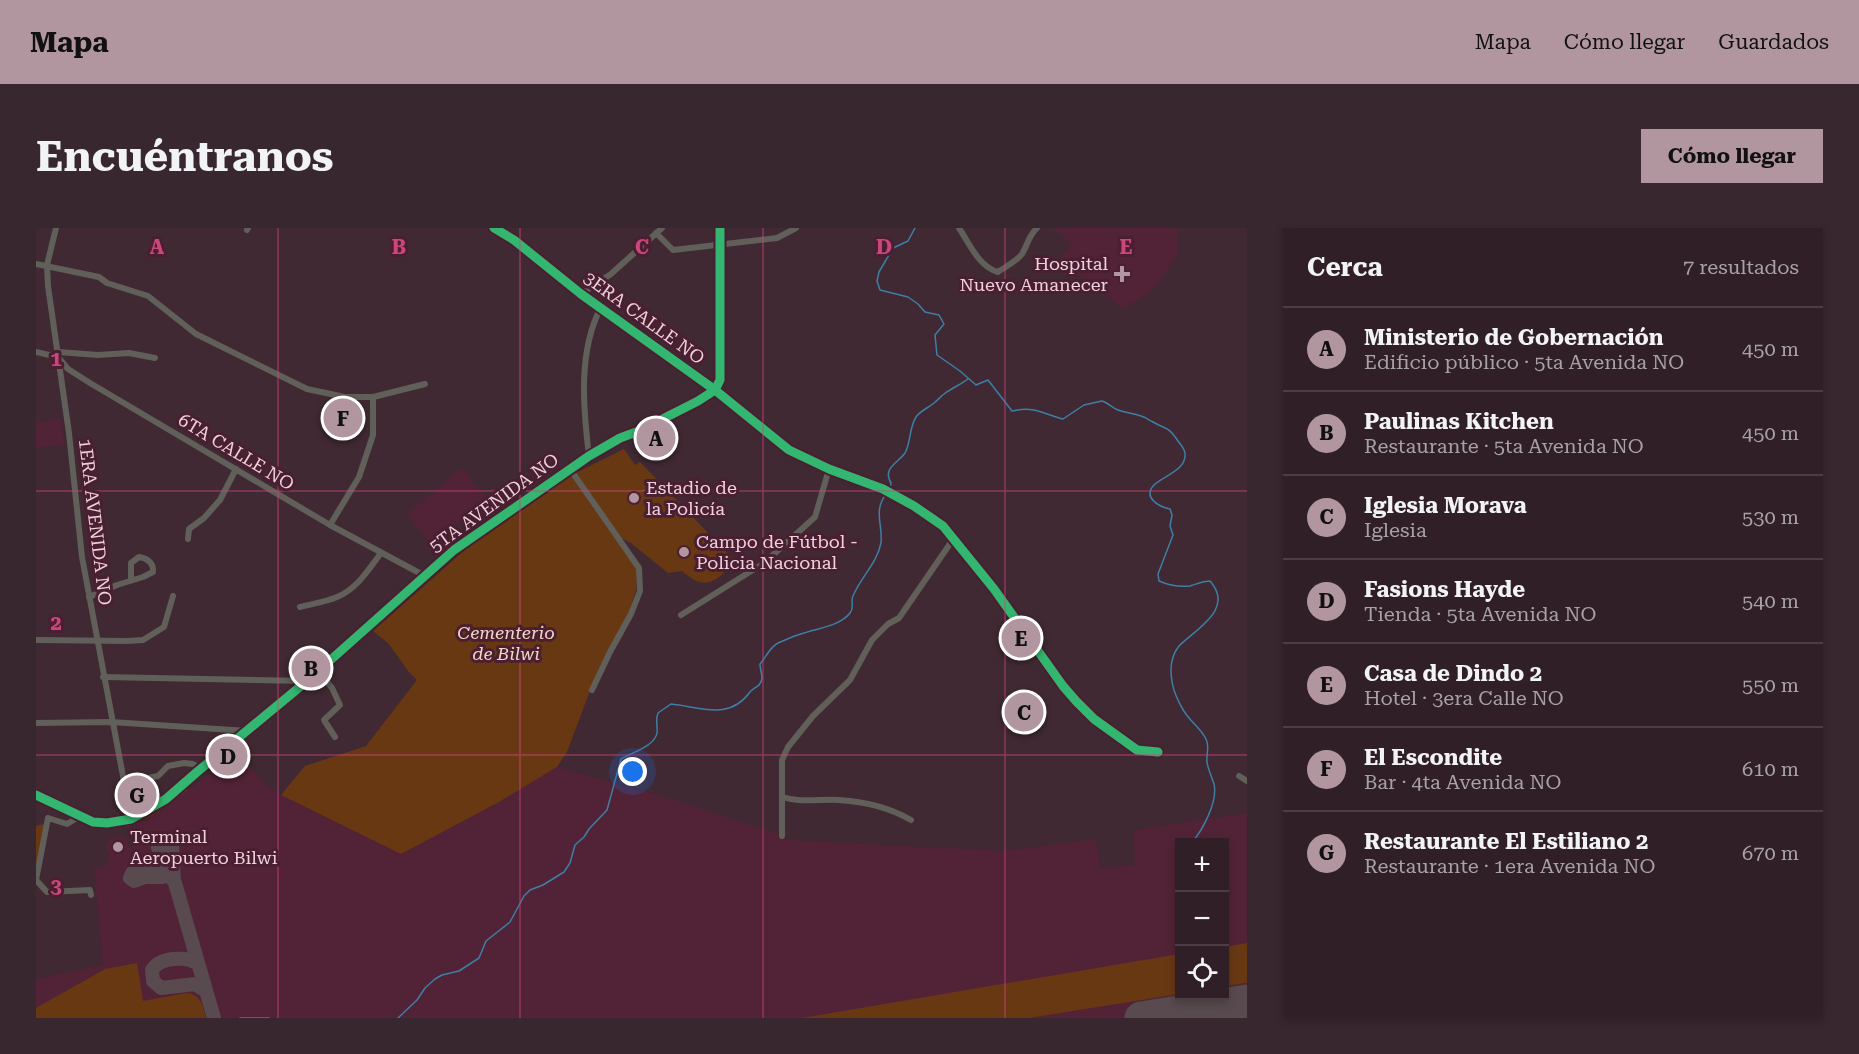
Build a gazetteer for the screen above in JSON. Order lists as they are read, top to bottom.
{
  "streets": {
    "street": [
      "3ERA CALLE NO",
      "6TA CALLE NO",
      "5TA AVENIDA NO",
      "1ERA AVENIDA NO"
    ]
  },
  "crossings": [
    ["3ERA CALLE NO", "5TA AVENIDA NO"],
    ["6TA CALLE NO", "5TA AVENIDA NO"],
    ["6TA CALLE NO", "1ERA AVENIDA NO"],
    ["5TA AVENIDA NO", "1ERA AVENIDA NO"]
  ],
  "parks": ["Cementerio de Bilwi"],
  "places": {
    "health": ["Hospital Nuevo Amanecer"],
    "other": ["Estadio de la Policía", "Campo de Fútbol - Policia Nacional", "Terminal Aeropuerto Bilwi"]
  },
  "page": {
    "header": "Mapa",
    "nav": ["Mapa", "Cómo llegar", "Guardados"],
    "buttons": "Cómo llegar",
    "title": "Encuéntranos",
    "heading": ["Cerca", "7 resultados"],
    "list": [
      {
        "mark": "A",
        "name": "Ministerio de Gobernación",
        "note": "Edificio público · 5ta Avenida NO",
        "value": "450 m"
      },
      {
        "mark": "B",
        "name": "Paulinas Kitchen",
        "note": "Restaurante · 5ta Avenida NO",
        "value": "450 m"
      },
      {
        "mark": "C",
        "name": "Iglesia Morava",
        "note": "Iglesia",
        "value": "530 m"
      },
      {
        "mark": "D",
        "name": "Fasions Hayde",
        "note": "Tienda · 5ta Avenida NO",
        "value": "540 m"
      },
      {
        "mark": "E",
        "name": "Casa de Dindo 2",
        "note": "Hotel · 3era Calle NO",
        "value": "550 m"
      },
      {
        "mark": "F",
        "name": "El Escondite",
        "note": "Bar · 4ta Avenida NO",
        "value": "610 m"
      },
      {
        "mark": "G",
        "name": "Restaurante El Estiliano 2",
        "note": "Restaurante · 1era Avenida NO",
        "value": "670 m"
      }
    ],
    "pins": [
      "F",
      "A",
      "E",
      "B",
      "C",
      "D",
      "G"
    ],
    "map_buttons": ["+", "−"]
  },
  "grid": {
    "columns": [
      "A",
      "B",
      "C",
      "D",
      "E"
    ],
    "rows": ["1", "2", "3"]
  }
}
